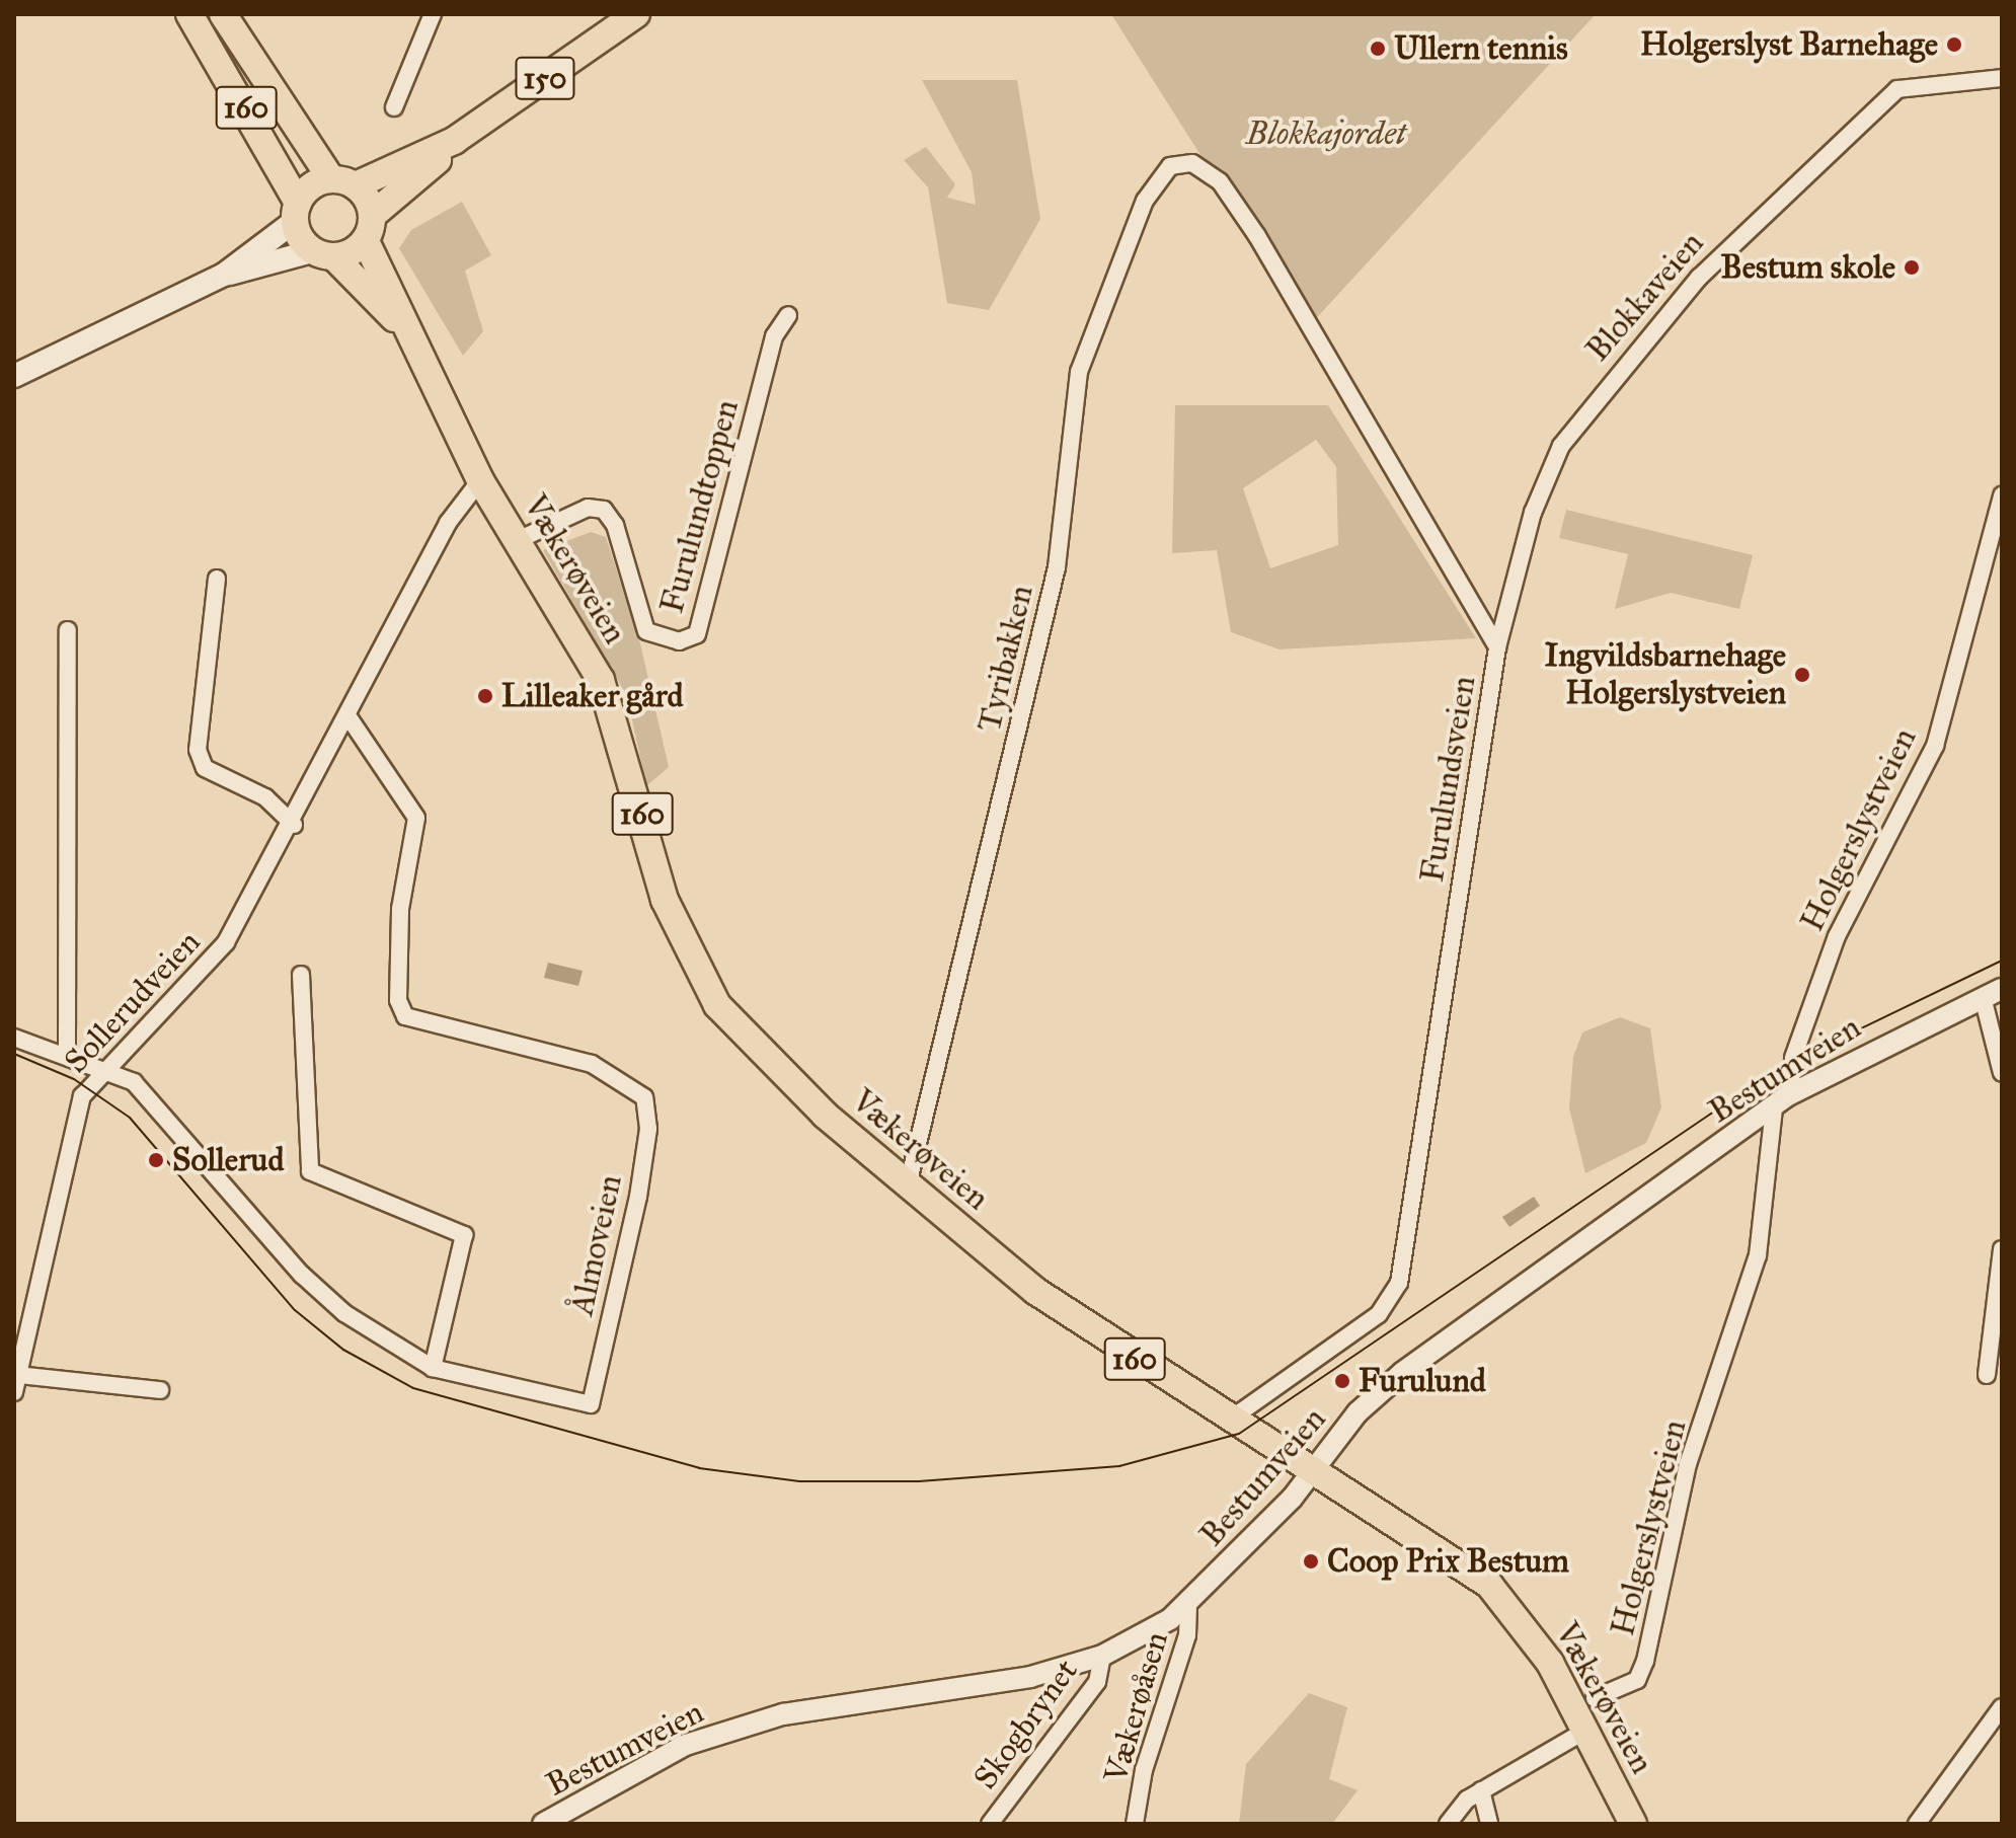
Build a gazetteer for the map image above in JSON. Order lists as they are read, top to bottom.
{
  "streets": {
    "main road": ["150", "160", "Vækerøveien"],
    "street": [
      "Blokkaveien",
      "Furulundtoppen",
      "Tyribakken",
      "Furulundsveien",
      "Holgerslystveien",
      "Sollerudveien",
      "Bestumveien",
      "Ålmoveien",
      "Vækerøåsen",
      "Skogbrynet"
    ]
  },
  "crossings": [
    ["150", "160"],
    ["150", "Vækerøveien"],
    ["160", "Vækerøveien"],
    ["Blokkaveien", "Furulundsveien"],
    ["Furulundtoppen", "Vækerøveien"],
    ["Vækerøveien", "Tyribakken"],
    ["Vækerøveien", "Furulundsveien"],
    ["Vækerøveien", "Sollerudveien"],
    ["Vækerøveien", "Bestumveien"],
    ["Tyribakken", "Furulundsveien"],
    ["Holgerslystveien", "Bestumveien"],
    ["Sollerudveien", "Ålmoveien"],
    ["Bestumveien", "Vækerøåsen"],
    ["Bestumveien", "Skogbrynet"]
  ],
  "parks": ["Blokkajordet"],
  "places": [
    "Holgerslyst Barnehage",
    "Ullern tennis",
    "Bestum skole",
    "Ingvildsbarnehage Holgerslystveien",
    "Lilleaker gård",
    "Sollerud",
    "Furulund",
    "Coop Prix Bestum"
  ]
}
